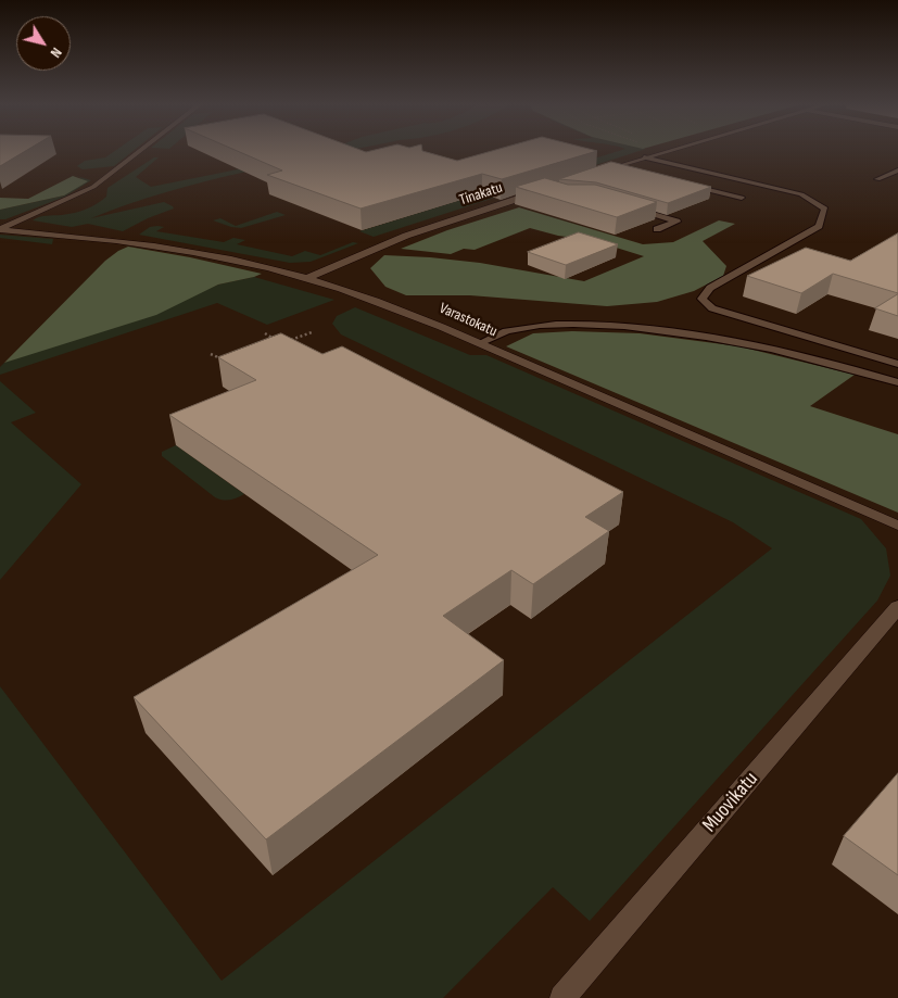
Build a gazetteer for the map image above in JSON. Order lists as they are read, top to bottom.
{
  "streets": {
    "street": ["Tinakatu", "Varastokatu", "Muovikatu"]
  },
  "crossings": [
    ["Tinakatu", "Varastokatu"]
  ],
  "north": "bottom right"
}
